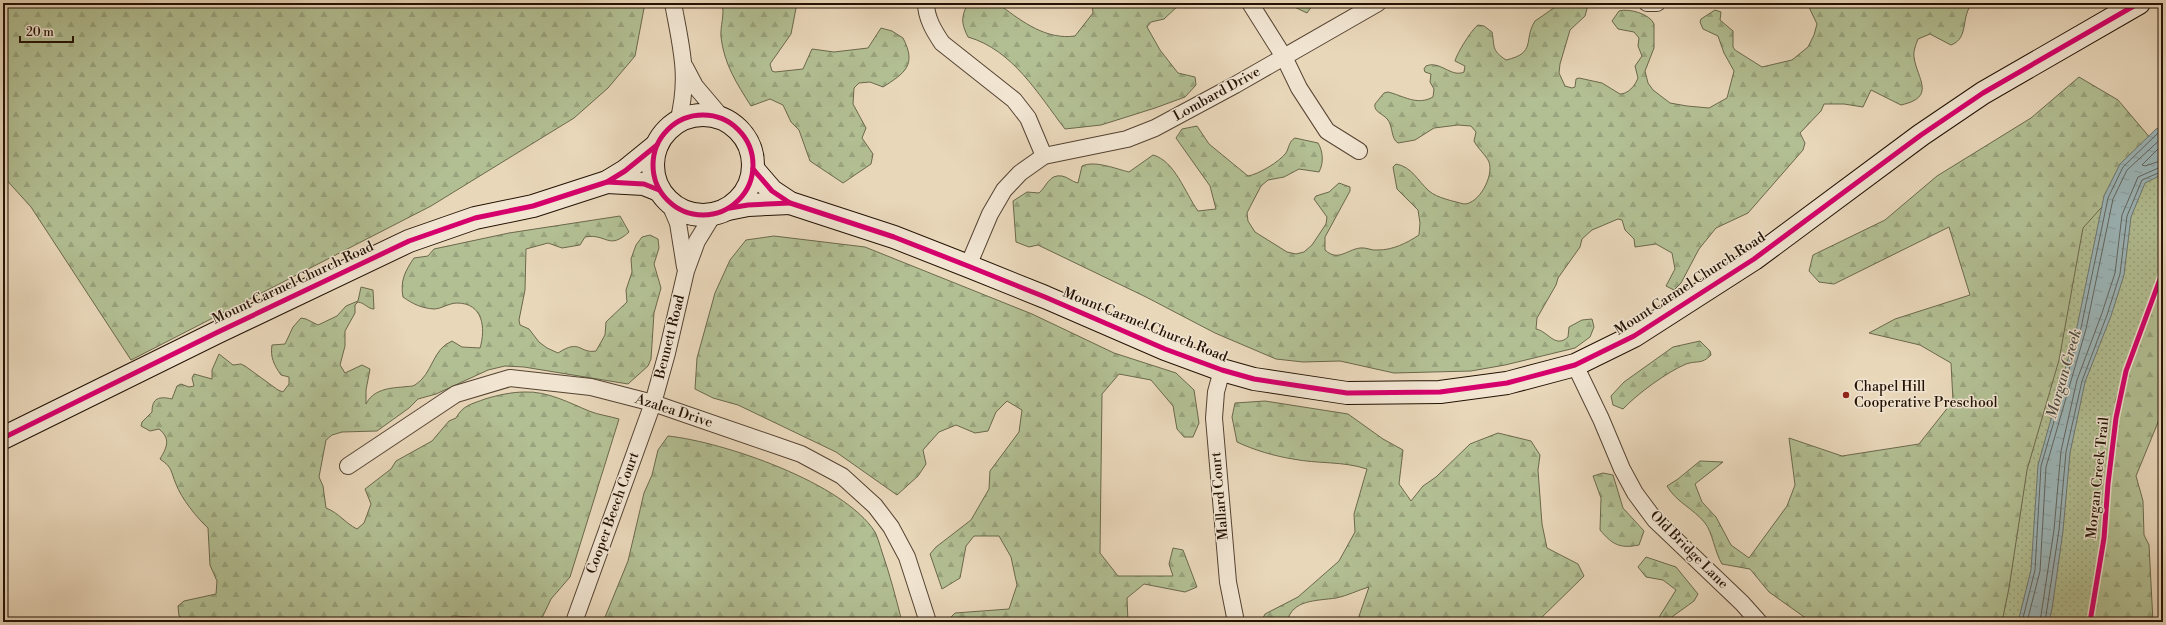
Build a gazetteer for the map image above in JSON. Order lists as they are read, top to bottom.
{
  "streets": {
    "main road": ["Mount Carmel Church Road"],
    "street": [
      "Lombard Drive",
      "Bennett Road",
      "Azalea Drive",
      "Mallard Court",
      "Cooper Beech Court",
      "Old Bridge Lane"
    ],
    "cycle path": ["Morgan Creek Trail"]
  },
  "crossings": [
    ["Mount Carmel Church Road", "Bennett Road"],
    ["Mount Carmel Church Road", "Mallard Court"],
    ["Mount Carmel Church Road", "Old Bridge Lane"],
    ["Bennett Road", "Azalea Drive"],
    ["Bennett Road", "Cooper Beech Court"],
    ["Azalea Drive", "Cooper Beech Court"]
  ],
  "water": ["Morgan Creek"],
  "places": ["Chapel Hill Cooperative Preschool"],
  "scale_bar": "20 m"
}
